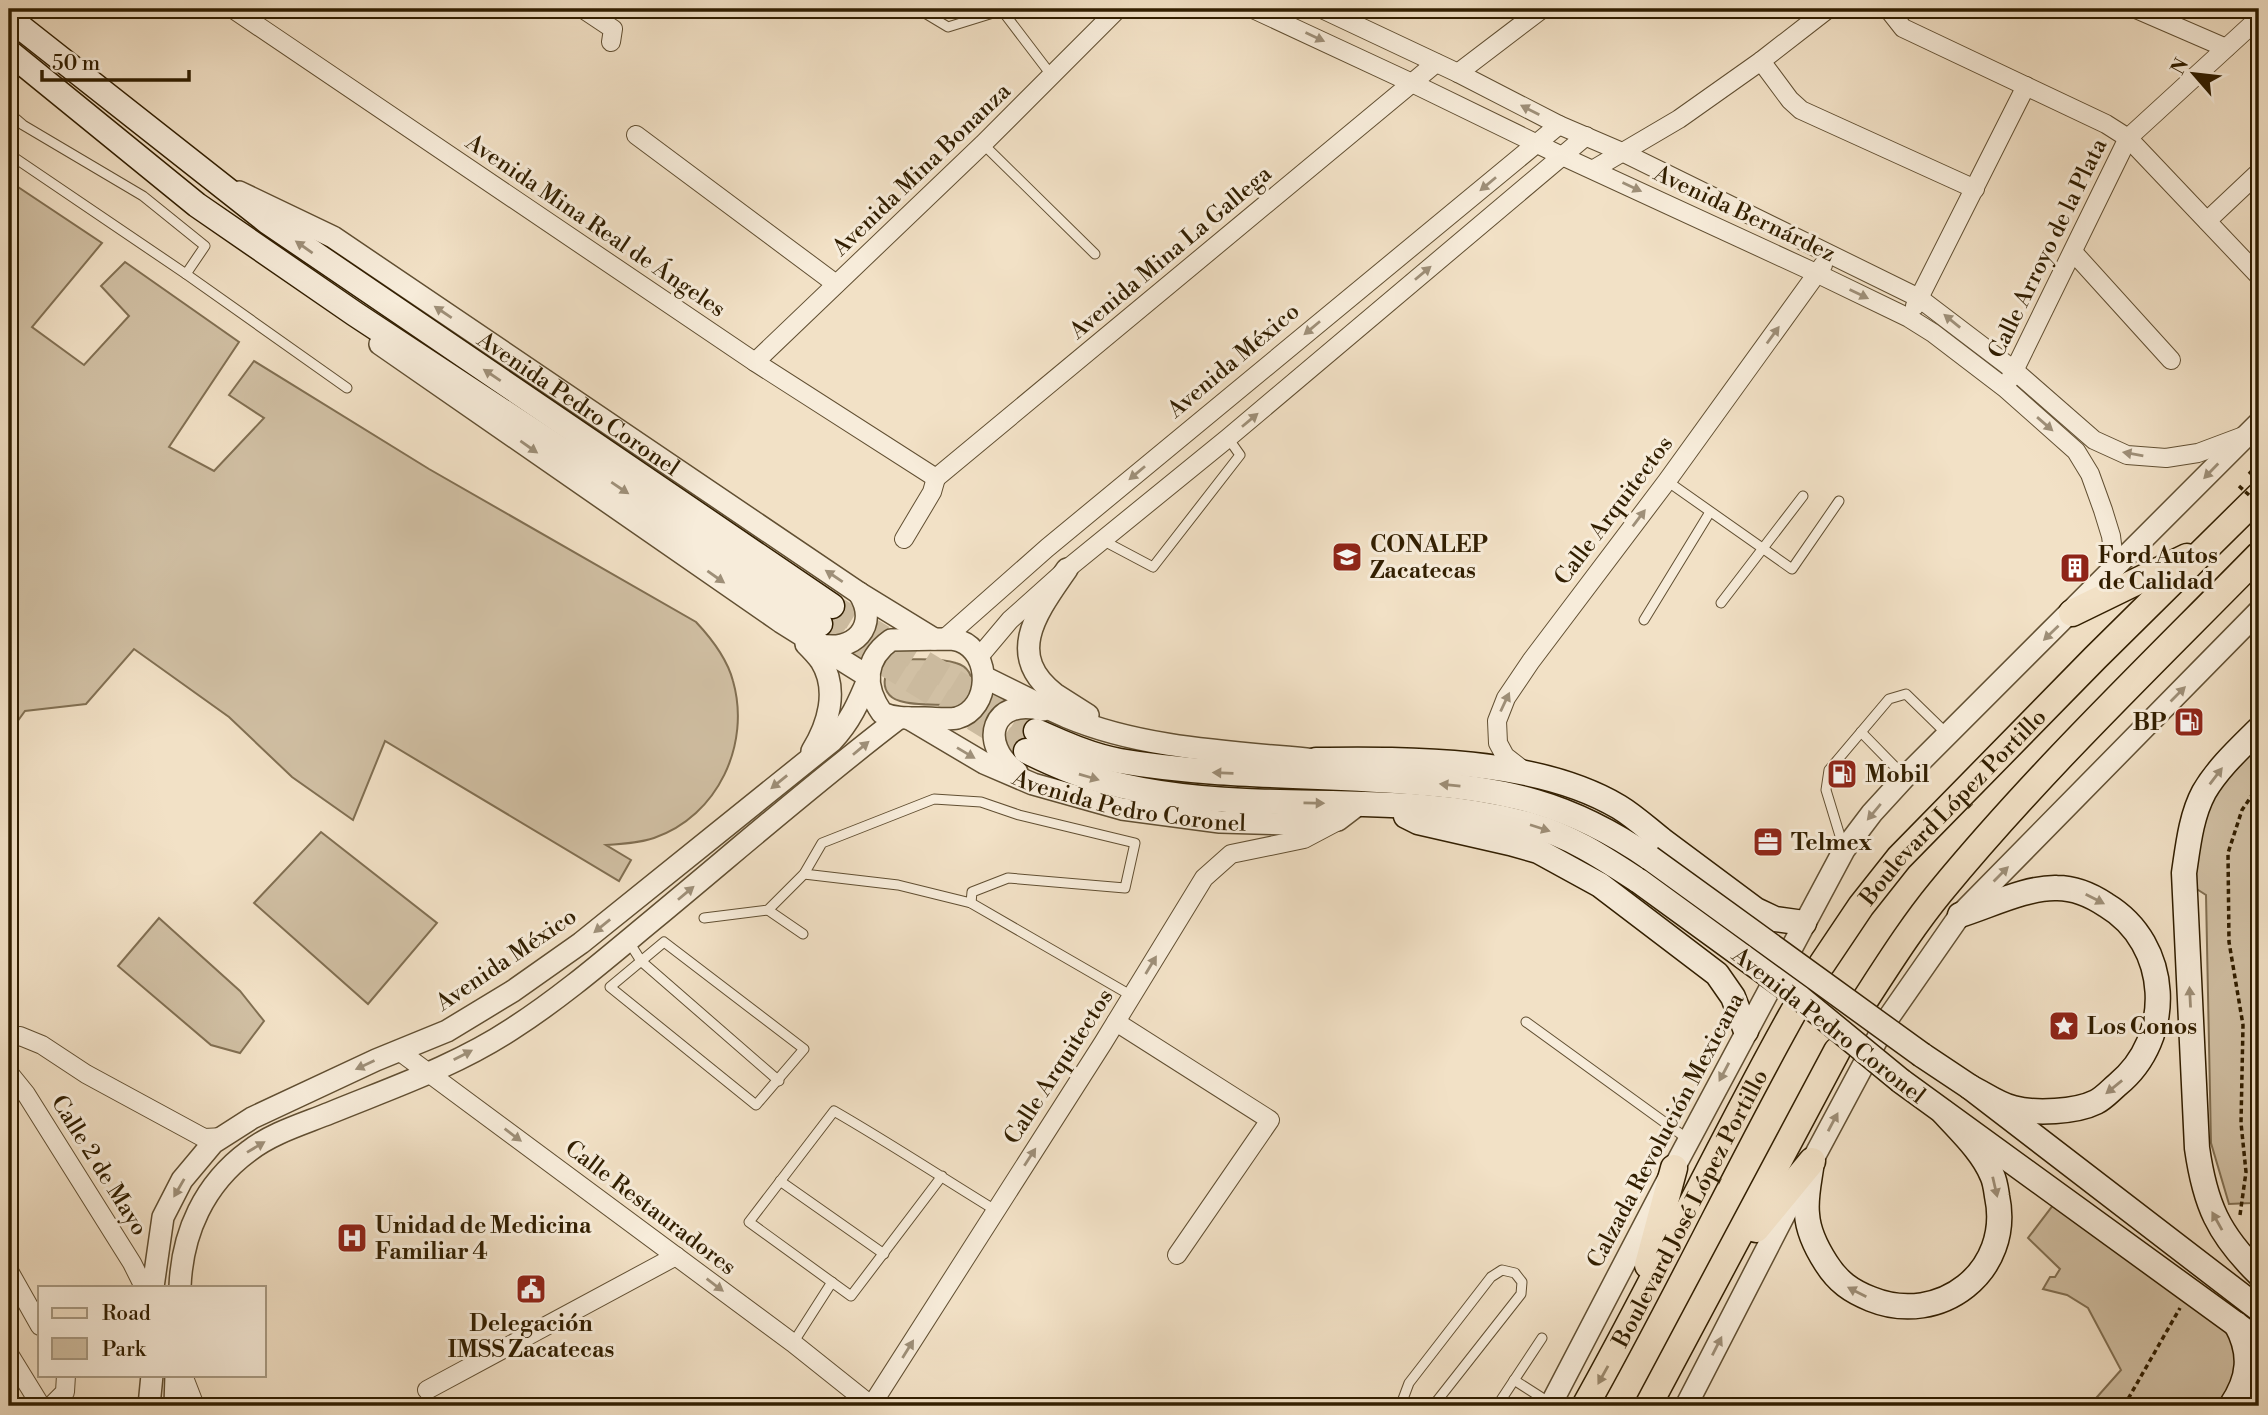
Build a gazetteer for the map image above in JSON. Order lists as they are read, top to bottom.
{
  "streets": {
    "main road": ["Avenida Pedro Coronel", "Boulevard López Portillo", "Boulevard José López Portillo"],
    "street": [
      "Avenida Mina Bonanza",
      "Avenida Bernárdez",
      "Avenida Mina Real de Ángeles",
      "Calle Arroyo de la Plata",
      "Avenida Mina La Gallega",
      "Avenida México",
      "Calle Arquitectos",
      "Calzada Revolución Mexicana",
      "Calle 2 de Mayo",
      "Calle Restauradores"
    ]
  },
  "crossings": [
    ["Avenida Mina Bonanza", "Avenida Mina Real de Ángeles"],
    ["Avenida Bernárdez", "Calle Arroyo de la Plata"],
    ["Avenida Bernárdez", "Avenida Mina La Gallega"],
    ["Avenida Bernárdez", "Avenida México"],
    ["Avenida Bernárdez", "Calle Arquitectos"],
    ["Avenida Bernárdez", "Calzada Revolución Mexicana"],
    ["Avenida Mina Real de Ángeles", "Avenida Mina La Gallega"],
    ["Avenida México", "Avenida Pedro Coronel"],
    ["Avenida México", "Calle Restauradores"],
    ["Avenida Pedro Coronel", "Calle Arquitectos"],
    ["Calle Arquitectos", "Calle Restauradores"]
  ],
  "one_way": ["Calle Arquitectos", "Calle Restauradores"],
  "places": {
    "school or university": ["CONALEP Zacatecas"],
    "building": ["Ford Autos de Calidad"],
    "fuel station": ["BP", "Mobil"],
    "office": ["Telmex"],
    "place": ["Los Conos"],
    "hospital": ["Unidad de Medicina Familiar 4"],
    "public building": ["Delegación IMSS Zacatecas"]
  },
  "legend": ["Road", "Park"],
  "scale_bar": "50 m",
  "north": "top left"
}
